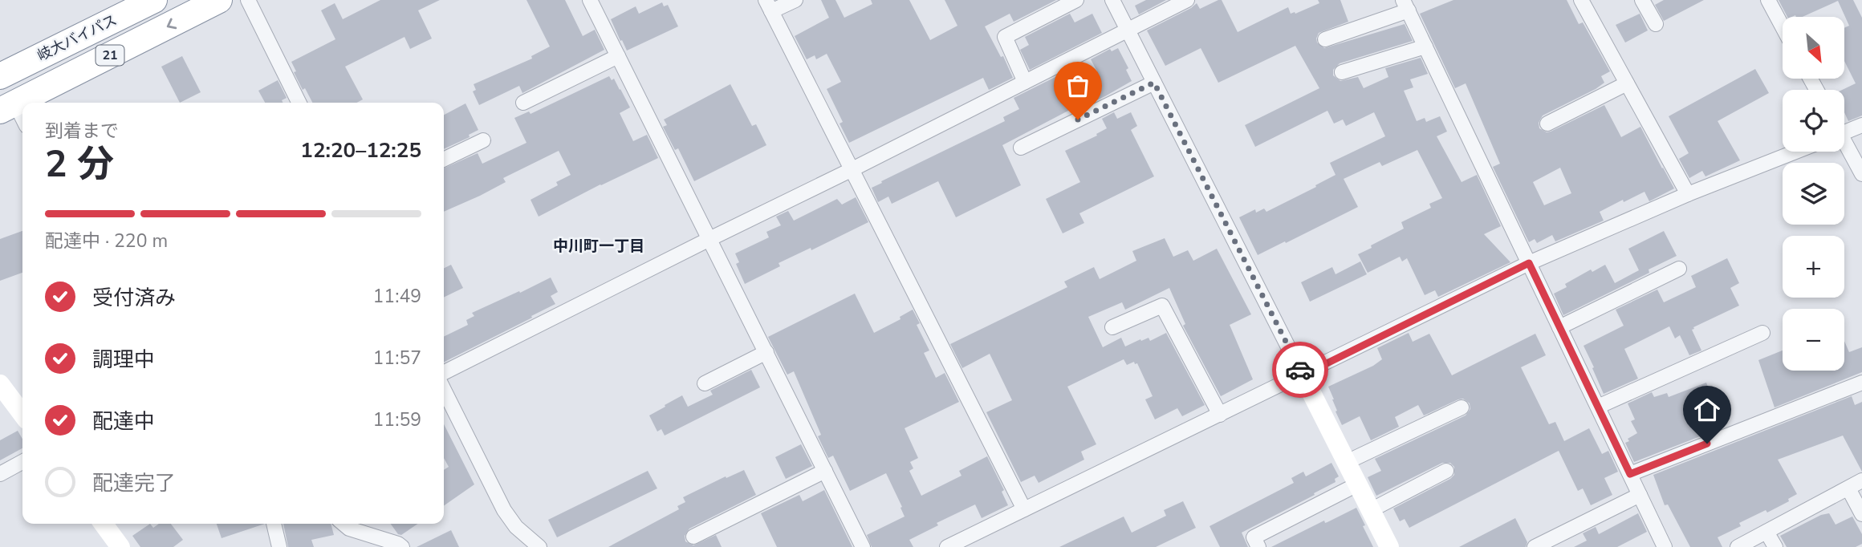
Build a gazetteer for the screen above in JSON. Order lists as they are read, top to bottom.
{
  "streets": {
    "highway": ["岐大バイパス", "21"]
  },
  "districts": ["中川町一丁目"],
  "north": "bottom right",
  "page": {
    "map_buttons": ["+", "−"],
    "heading": ["2 分", "到着まで", "12:20–12:25"],
    "bar": "配達中 · 220 m",
    "list": [
      ["受付済み", "11:49"],
      ["調理中", "11:57"],
      ["配達中", "11:59"],
      "配達完了"
    ]
  }
}
